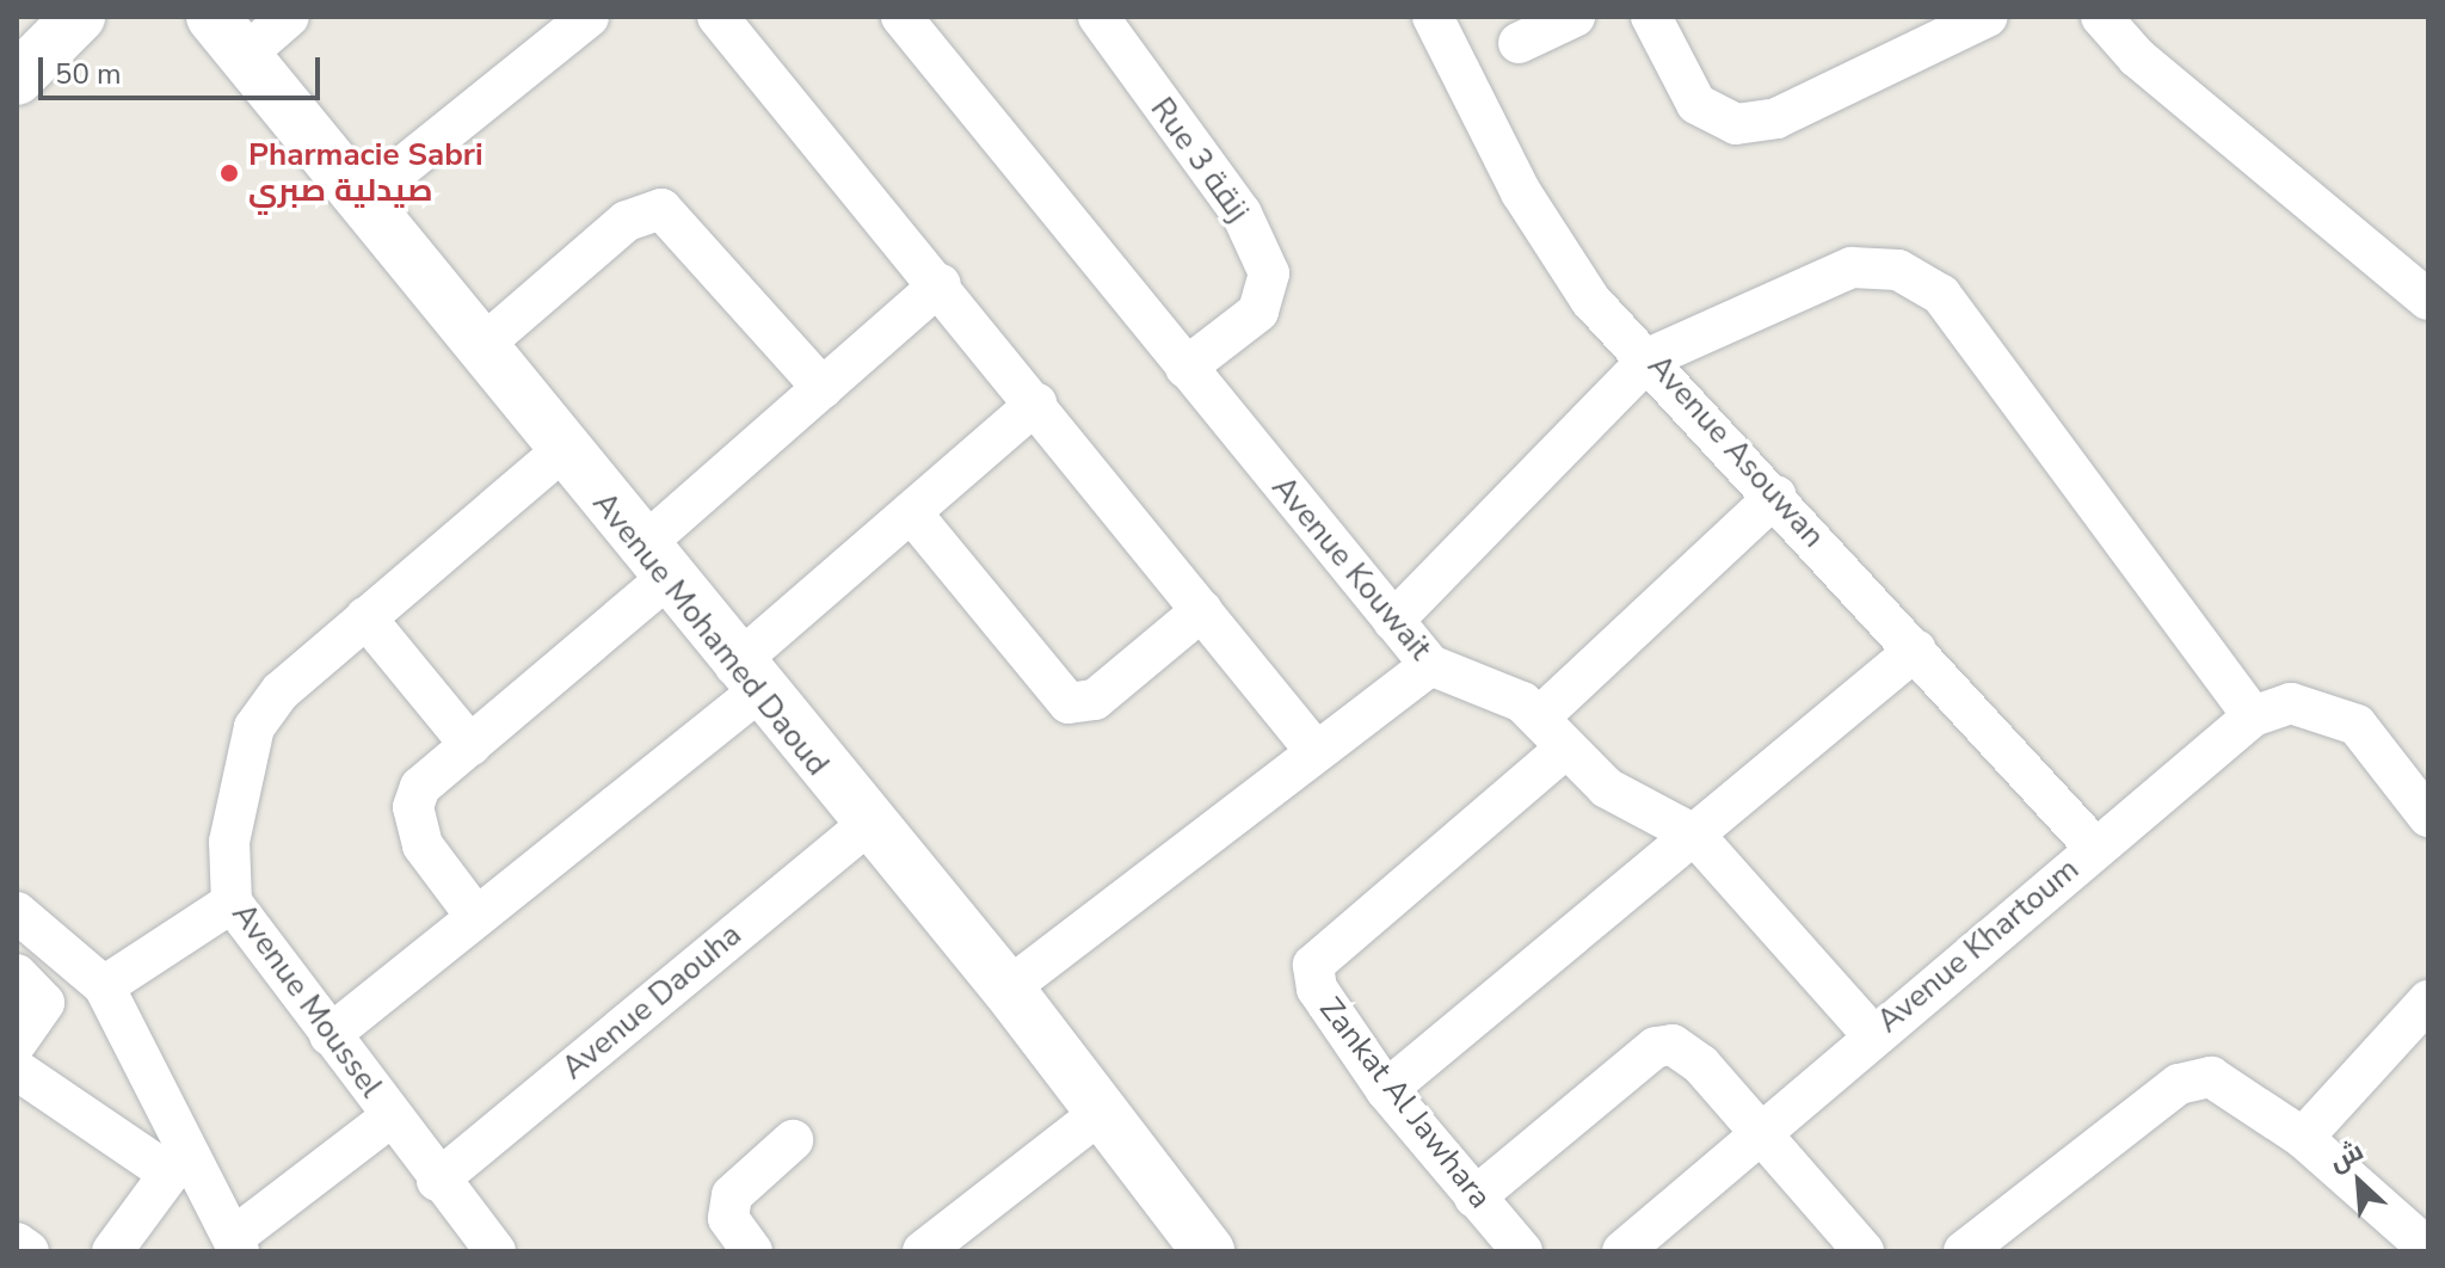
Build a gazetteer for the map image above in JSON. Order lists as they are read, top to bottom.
{
  "streets": {
    "street": [
      "Rue 3 زنقة",
      "Avenue Asouwan",
      "Avenue Kouwait",
      "Avenue Mohamed Daoud",
      "Avenue Khartoum",
      "Avenue Moussel",
      "Avenue Daouha",
      "Zankat Al Jawhara"
    ]
  },
  "crossings": [
    ["Rue 3 زنقة", "Avenue Kouwait"],
    ["Avenue Asouwan", "Avenue Khartoum"],
    ["Avenue Kouwait", "Avenue Khartoum"],
    ["Avenue Kouwait", "Zankat Al Jawhara"],
    ["Avenue Mohamed Daoud", "Avenue Moussel"],
    ["Avenue Mohamed Daoud", "Avenue Daouha"],
    ["Avenue Moussel", "Avenue Daouha"]
  ],
  "places": ["Pharmacie Sabri صيدلية صبري"],
  "scale_bar": "50 m",
  "north": "top left"
}
